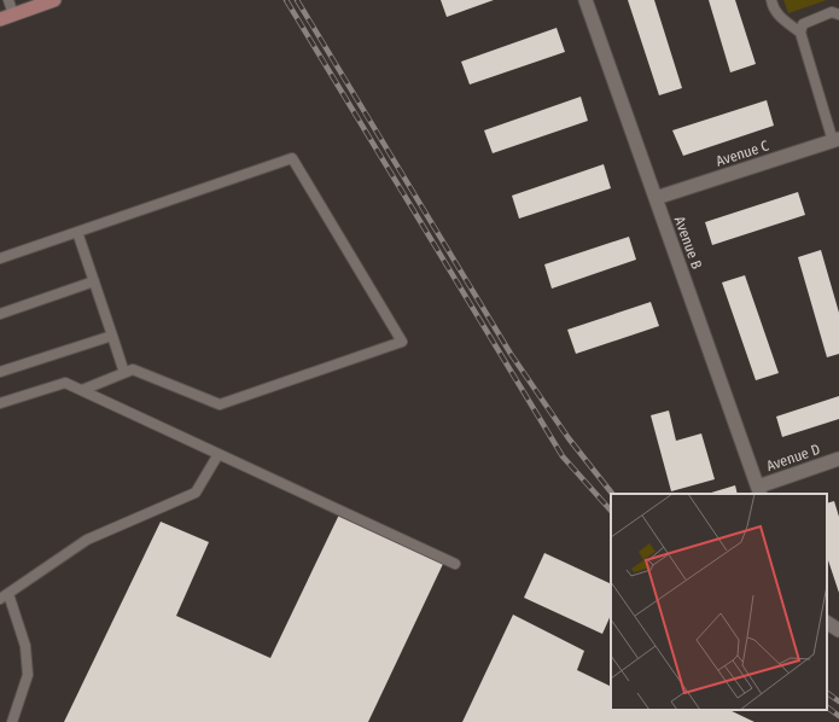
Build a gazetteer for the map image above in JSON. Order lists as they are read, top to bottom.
{
  "streets": {
    "street": ["Avenue C", "Avenue B", "Avenue D"]
  },
  "crossings": [
    ["Avenue C", "Avenue B"],
    ["Avenue B", "Avenue D"]
  ]
}
